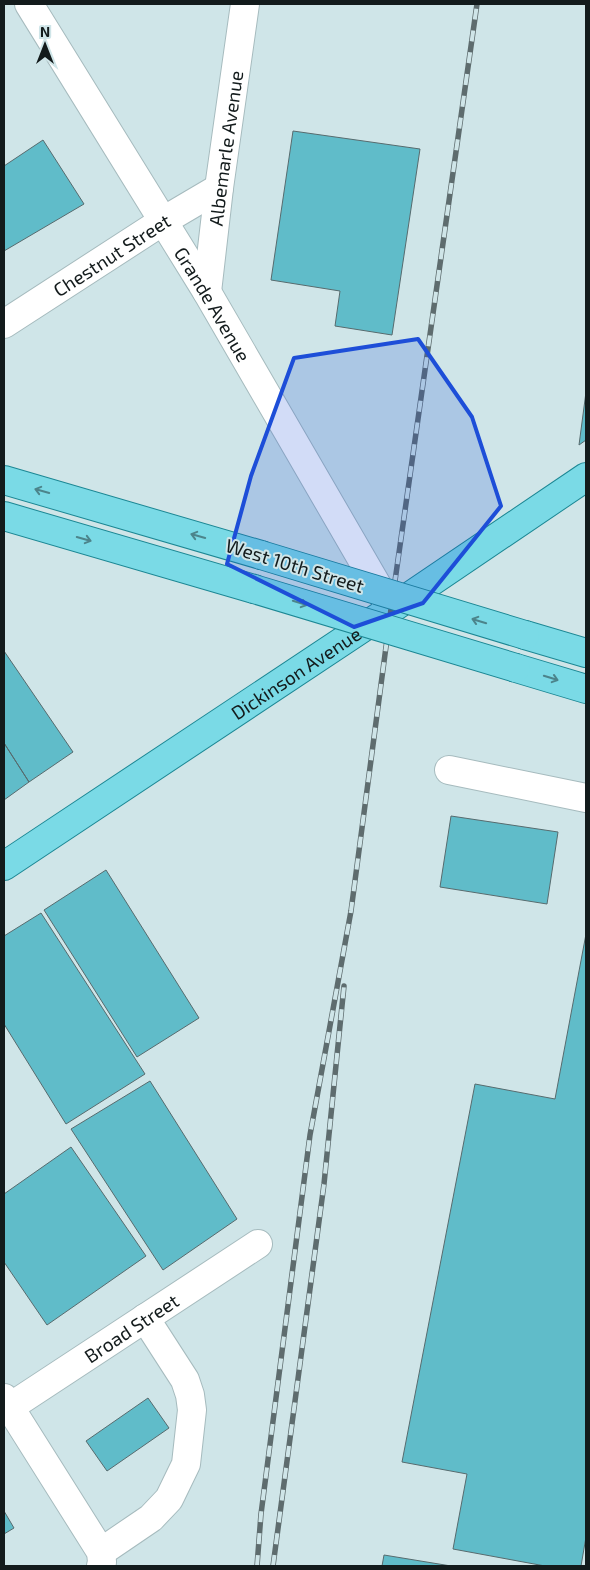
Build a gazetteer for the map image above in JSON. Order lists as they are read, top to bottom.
{
  "streets": {
    "main road": ["West 10th Street", "Dickinson Avenue"],
    "street": [
      "Albemarle Avenue",
      "Chestnut Street",
      "Grande Avenue",
      "Broad Street"
    ]
  },
  "crossings": [
    ["Albemarle Avenue", "Chestnut Street"],
    ["Albemarle Avenue", "Grande Avenue"],
    ["Chestnut Street", "Grande Avenue"],
    ["Grande Avenue", "Dickinson Avenue"]
  ],
  "north": "top"
}
